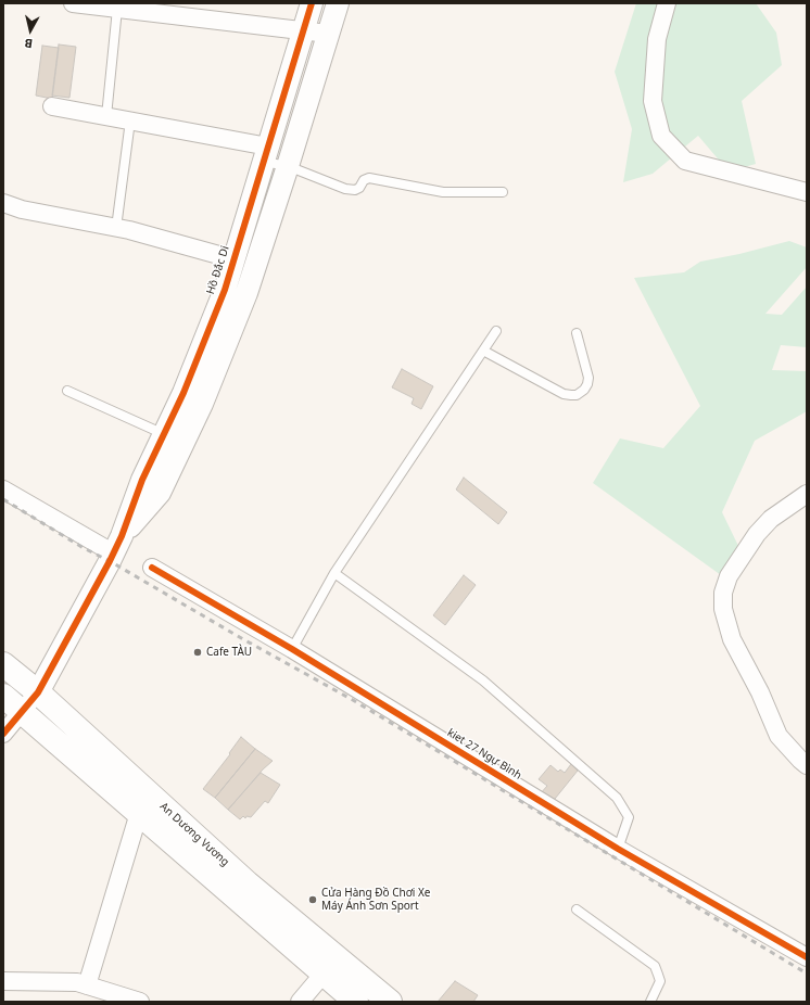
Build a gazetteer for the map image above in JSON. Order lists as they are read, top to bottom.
{
  "streets": {
    "main road": ["An Dương Vương"],
    "street": ["Hồ Đắc Di", "kiet 27 Ngự Bình"]
  },
  "places": ["Cafe TÀU", "Cửa Hàng Đồ Chơi Xe Máy Ánh Sơn Sport"],
  "north": "bottom"
}
